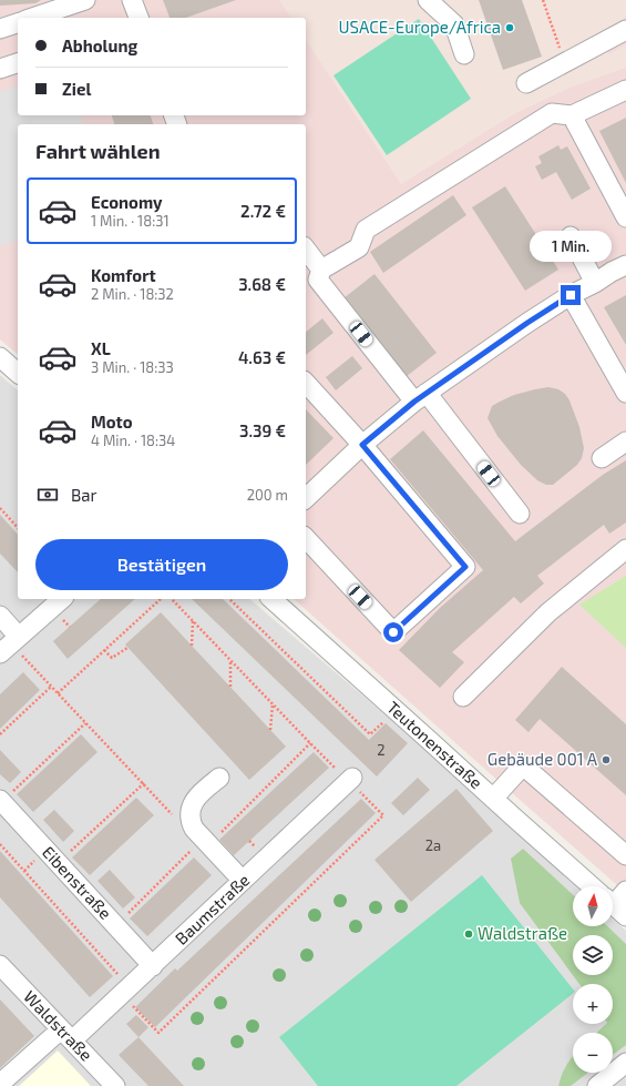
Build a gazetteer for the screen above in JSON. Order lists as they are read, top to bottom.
{
  "streets": {
    "street": [
      "Teutonenstraße",
      "Eibenstraße",
      "Baumstraße",
      "Waldstraße"
    ]
  },
  "crossings": [
    ["Eibenstraße", "Baumstraße"],
    ["Baumstraße", "Waldstraße"]
  ],
  "places": ["USACE-Europe/Africa", "Gebäude 001 A", "Waldstraße"],
  "house_numbers": ["2", "2a"],
  "north": "top",
  "page": {
    "banner": ["Abholung", "Ziel"],
    "heading": "Fahrt wählen",
    "list": [
      {
        "name": "Economy",
        "note": "1 Min. · 18:31",
        "value": "2.72 €"
      },
      {
        "name": "Komfort",
        "note": "2 Min. · 18:32",
        "value": "3.68 €"
      },
      {
        "name": "XL",
        "note": "3 Min. · 18:33",
        "value": "4.63 €"
      },
      {
        "name": "Moto",
        "note": "4 Min. · 18:34",
        "value": "3.39 €"
      }
    ],
    "bubble": "1 Min.",
    "pay": ["Bar", "200 m"],
    "buttons": "Bestätigen",
    "map_buttons": ["+", "−"]
  }
}
